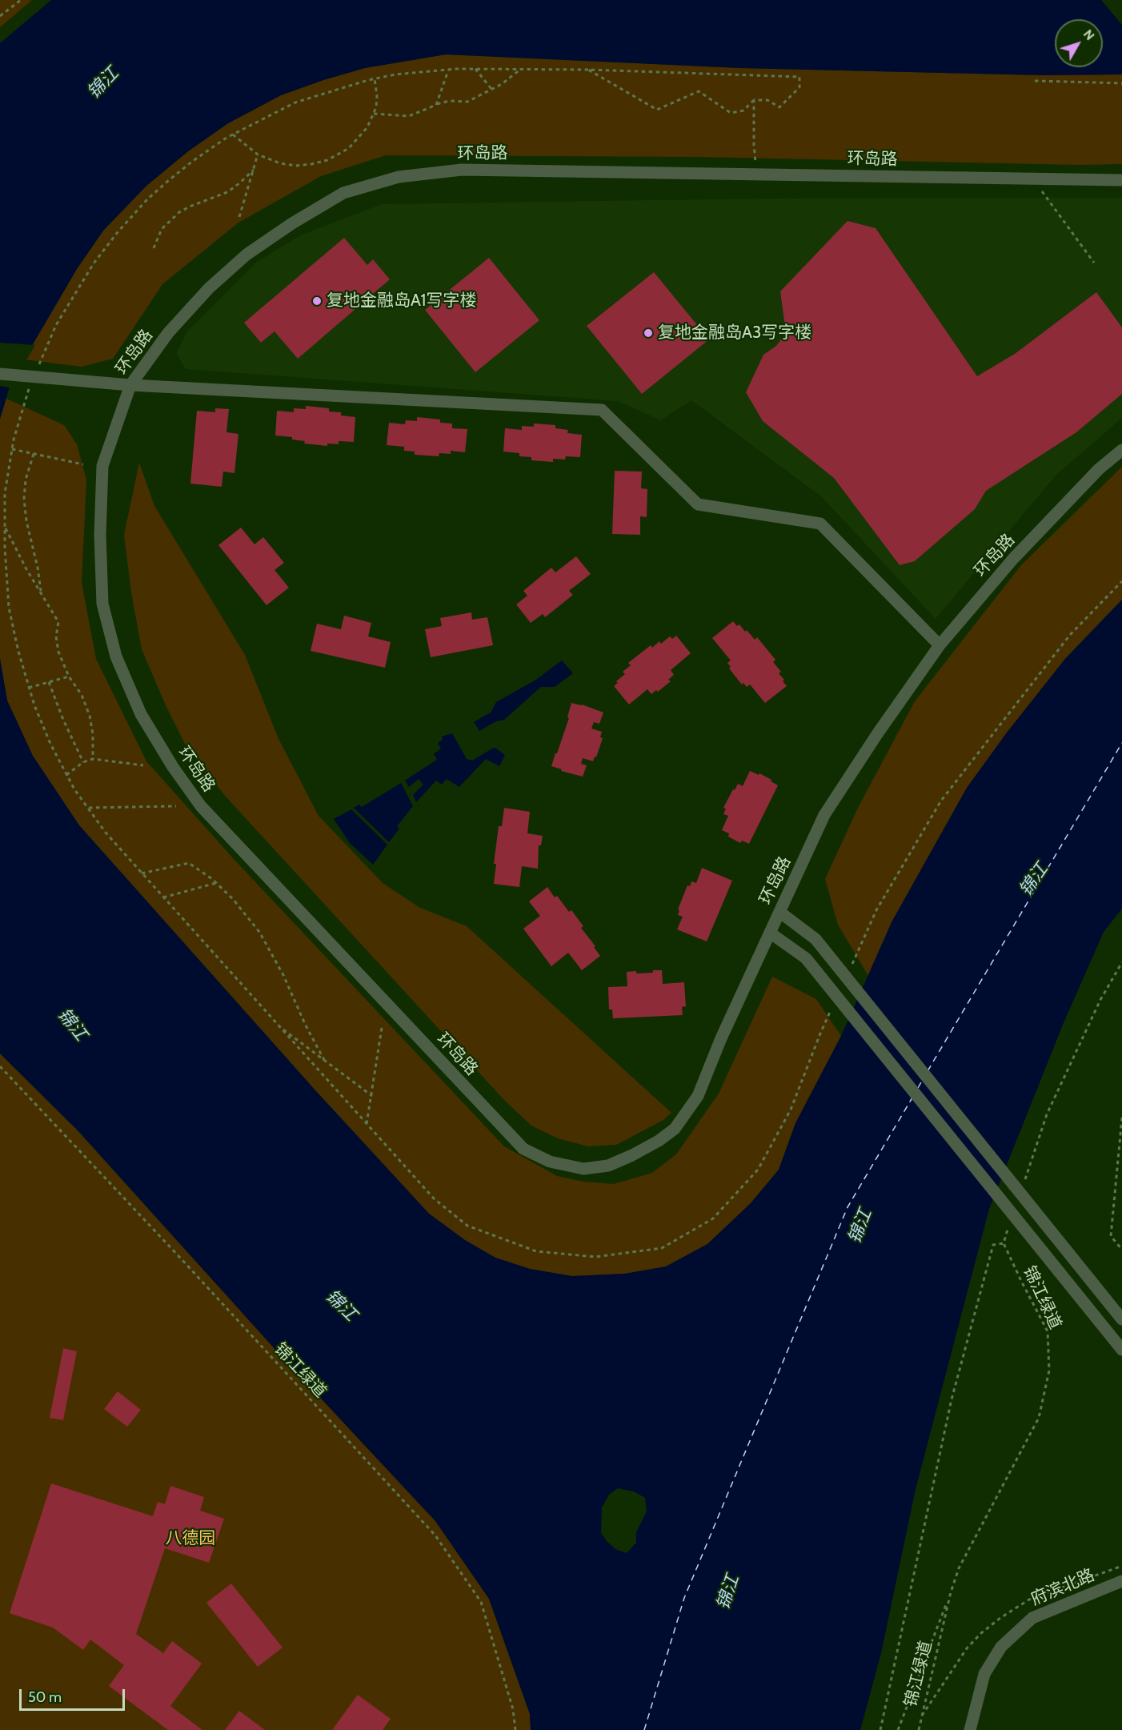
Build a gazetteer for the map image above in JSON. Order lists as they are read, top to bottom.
{
  "streets": {
    "street": ["环岛路", "府滨北路"],
    "path": ["锦江绿道"]
  },
  "water": ["锦江"],
  "parks": ["八德园"],
  "places": ["复地金融岛A1写字楼", "复地金融岛A3写字楼"],
  "scale_bar": "50 m",
  "north": "top right"
}
